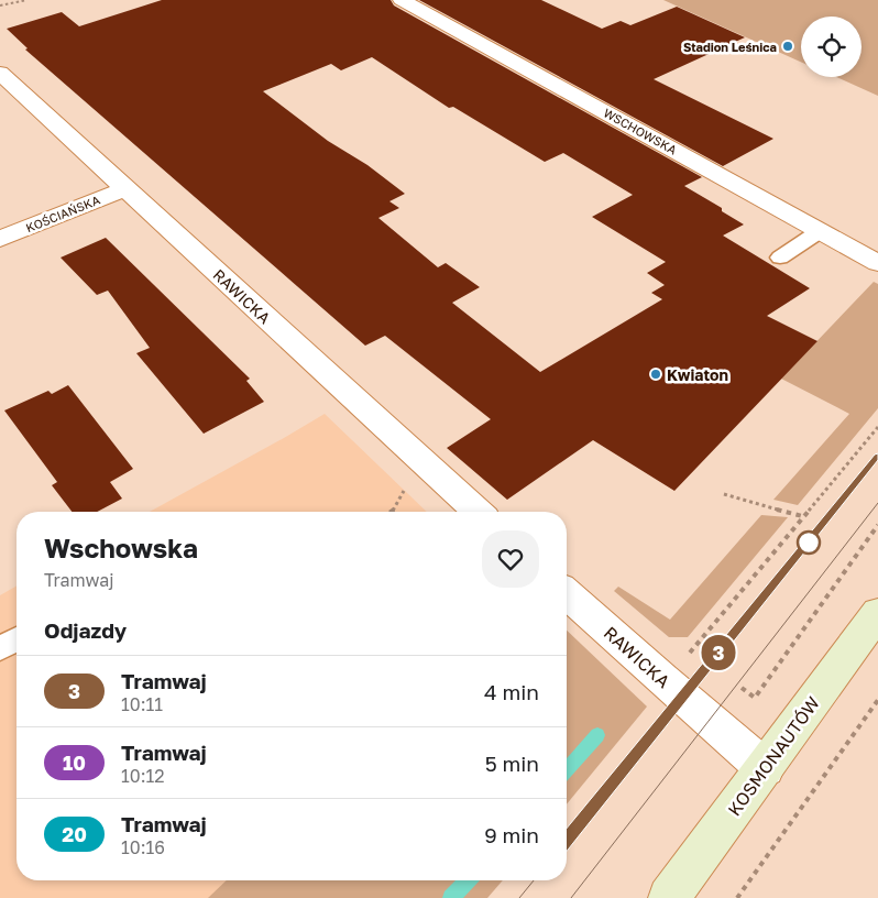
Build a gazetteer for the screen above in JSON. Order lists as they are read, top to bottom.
{
  "streets": {
    "main road": ["KOSMONAUTÓW"],
    "street": ["WSCHOWSKA", "KOŚCIAŃSKA", "RAWICKA"]
  },
  "crossings": [
    ["KOŚCIAŃSKA", "RAWICKA"],
    ["RAWICKA", "KOSMONAUTÓW"]
  ],
  "places": ["Stadion Leśnica", "Kwiaton"],
  "lines": ["tram line 3"],
  "page": {
    "on_map": "3",
    "heading": [
      ["Wschowska", "Tramwaj"],
      "Odjazdy"
    ],
    "list": [
      {
        "mark": "3",
        "name": "Tramwaj",
        "note": "10:11",
        "value": "4 min"
      },
      {
        "mark": "10",
        "name": "Tramwaj",
        "note": "10:12",
        "value": "5 min"
      },
      {
        "mark": "20",
        "name": "Tramwaj",
        "note": "10:16",
        "value": "9 min"
      }
    ]
  }
}
